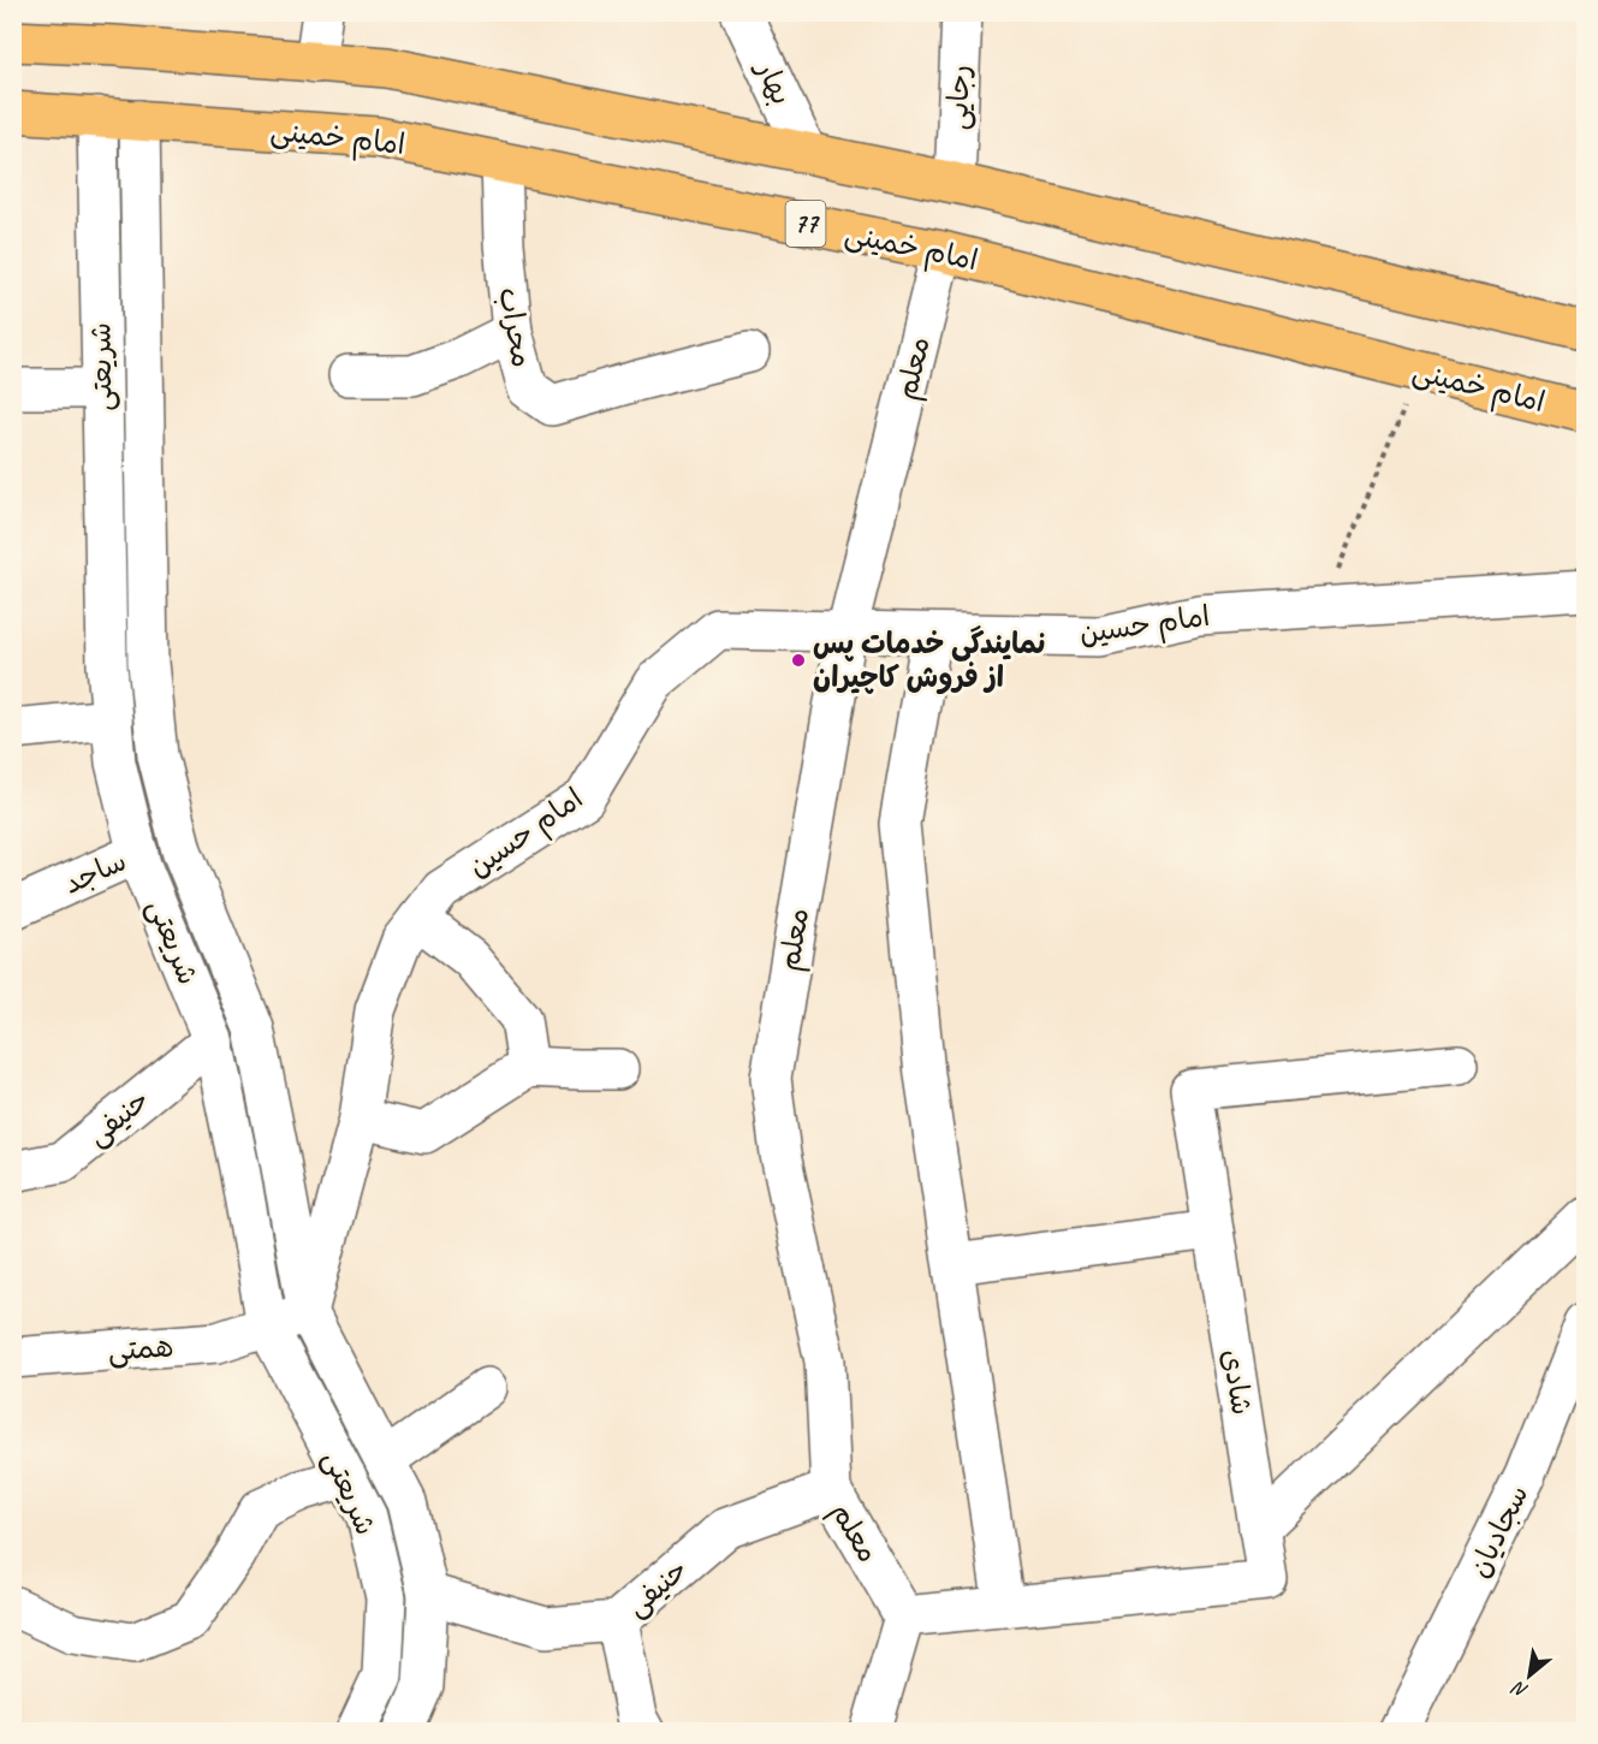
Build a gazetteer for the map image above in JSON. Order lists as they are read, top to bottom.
{
  "streets": {
    "highway": ["امام خمینی", "77"],
    "street": [
      "بهار",
      "رجایی",
      "محراب",
      "شریعتی",
      "معلم",
      "امام حسین",
      "ساجد",
      "حنیفی",
      "همتی",
      "شادی",
      "سجادیان"
    ]
  },
  "crossings": [
    ["امام خمینی", "محراب"],
    ["امام خمینی", "شریعتی"],
    ["امام خمینی", "معلم"],
    ["شریعتی", "امام حسین"],
    ["شریعتی", "ساجد"],
    ["شریعتی", "حنیفی"],
    ["شریعتی", "همتی"],
    ["معلم", "امام حسین"],
    ["معلم", "حنیفی"],
    ["معلم", "شادی"],
    ["امام حسین", "همتی"]
  ],
  "places": ["نمایندگی خدمات پس از فروش کاچیران"],
  "north": "bottom left"
}
